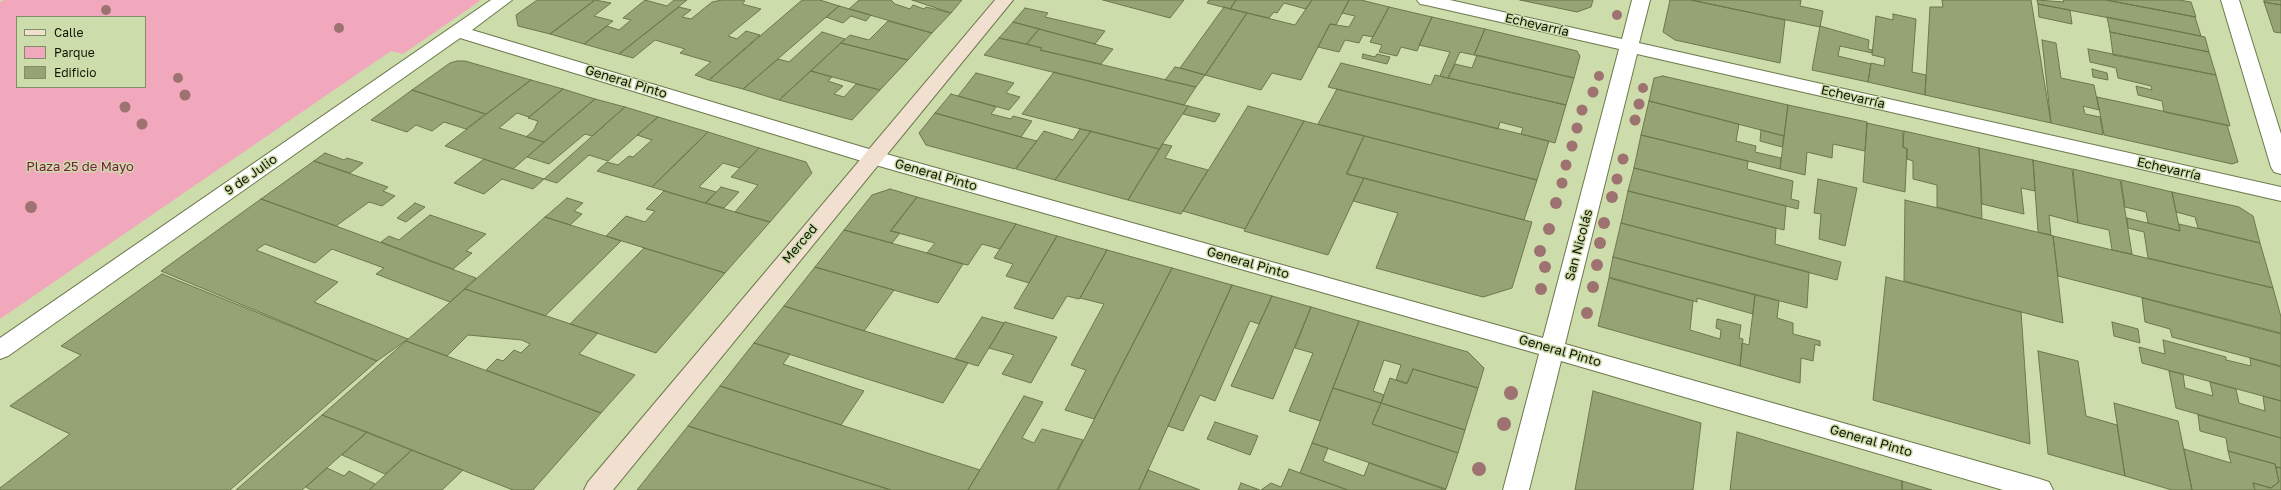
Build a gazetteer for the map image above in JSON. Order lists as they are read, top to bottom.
{
  "streets": {
    "street": [
      "Echevarría",
      "General Pinto",
      "9 de Julio",
      "Merced",
      "San Nicolás"
    ]
  },
  "crossings": [
    ["Echevarría", "San Nicolás"],
    ["General Pinto", "9 de Julio"],
    ["General Pinto", "Merced"],
    ["General Pinto", "San Nicolás"]
  ],
  "parks": ["Plaza 25 de Mayo"],
  "legend": ["Calle", "Parque", "Edificio"]
}
